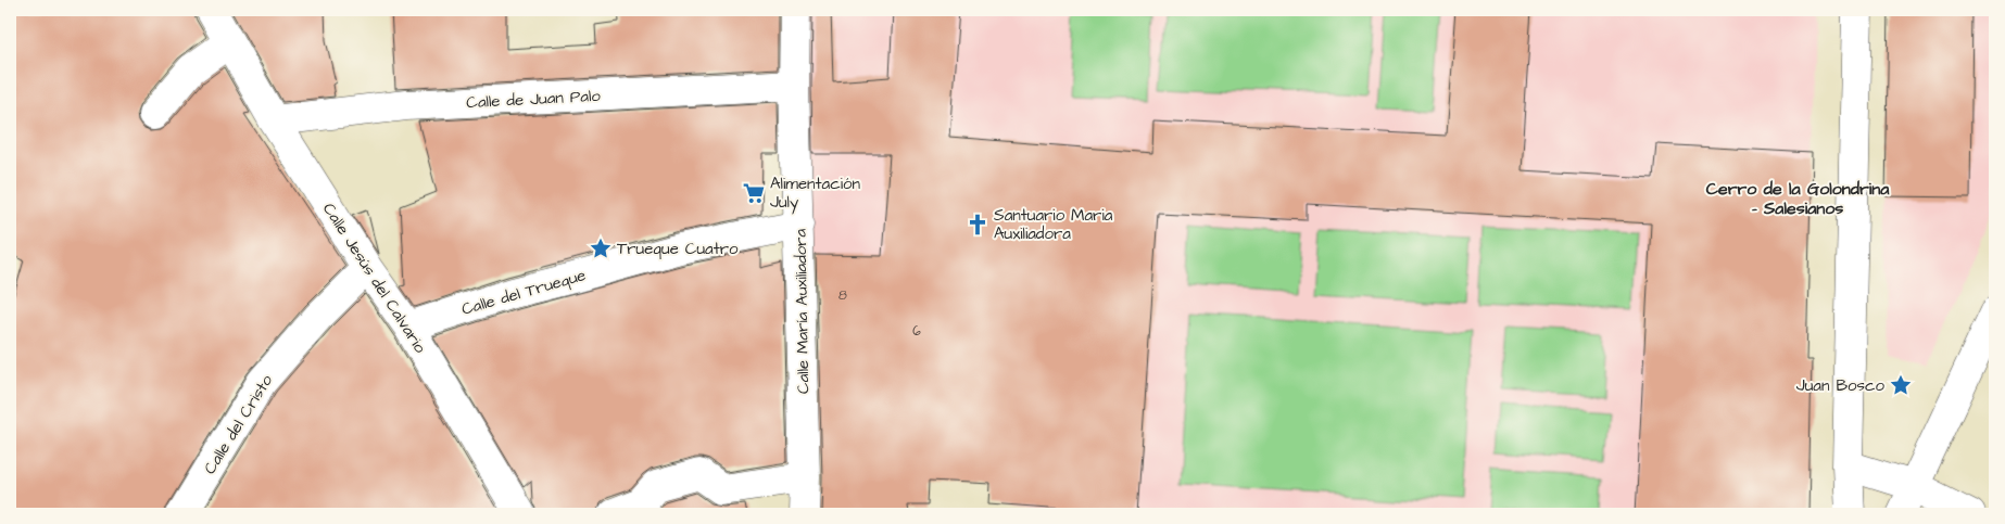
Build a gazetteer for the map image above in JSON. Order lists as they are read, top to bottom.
{
  "streets": {
    "street": [
      "Calle de Juan Palo",
      "Calle Jesús del Calvario",
      "Calle del Trueque",
      "Calle María Auxiliadora",
      "Calle del Cristo"
    ]
  },
  "crossings": [
    ["Calle de Juan Palo", "Calle Jesús del Calvario"],
    ["Calle de Juan Palo", "Calle María Auxiliadora"],
    ["Calle Jesús del Calvario", "Calle del Trueque"],
    ["Calle Jesús del Calvario", "Calle del Cristo"],
    ["Calle del Trueque", "Calle María Auxiliadora"]
  ],
  "districts": ["Cerro de la Golondrina - Salesianos"],
  "places": {
    "supermarket": ["Alimentación July"],
    "church": ["Santuario Maria Auxiliadora"],
    "place": ["Trueque Cuatro", "Juan Bosco"]
  },
  "house_numbers": ["8", "6"]
}
